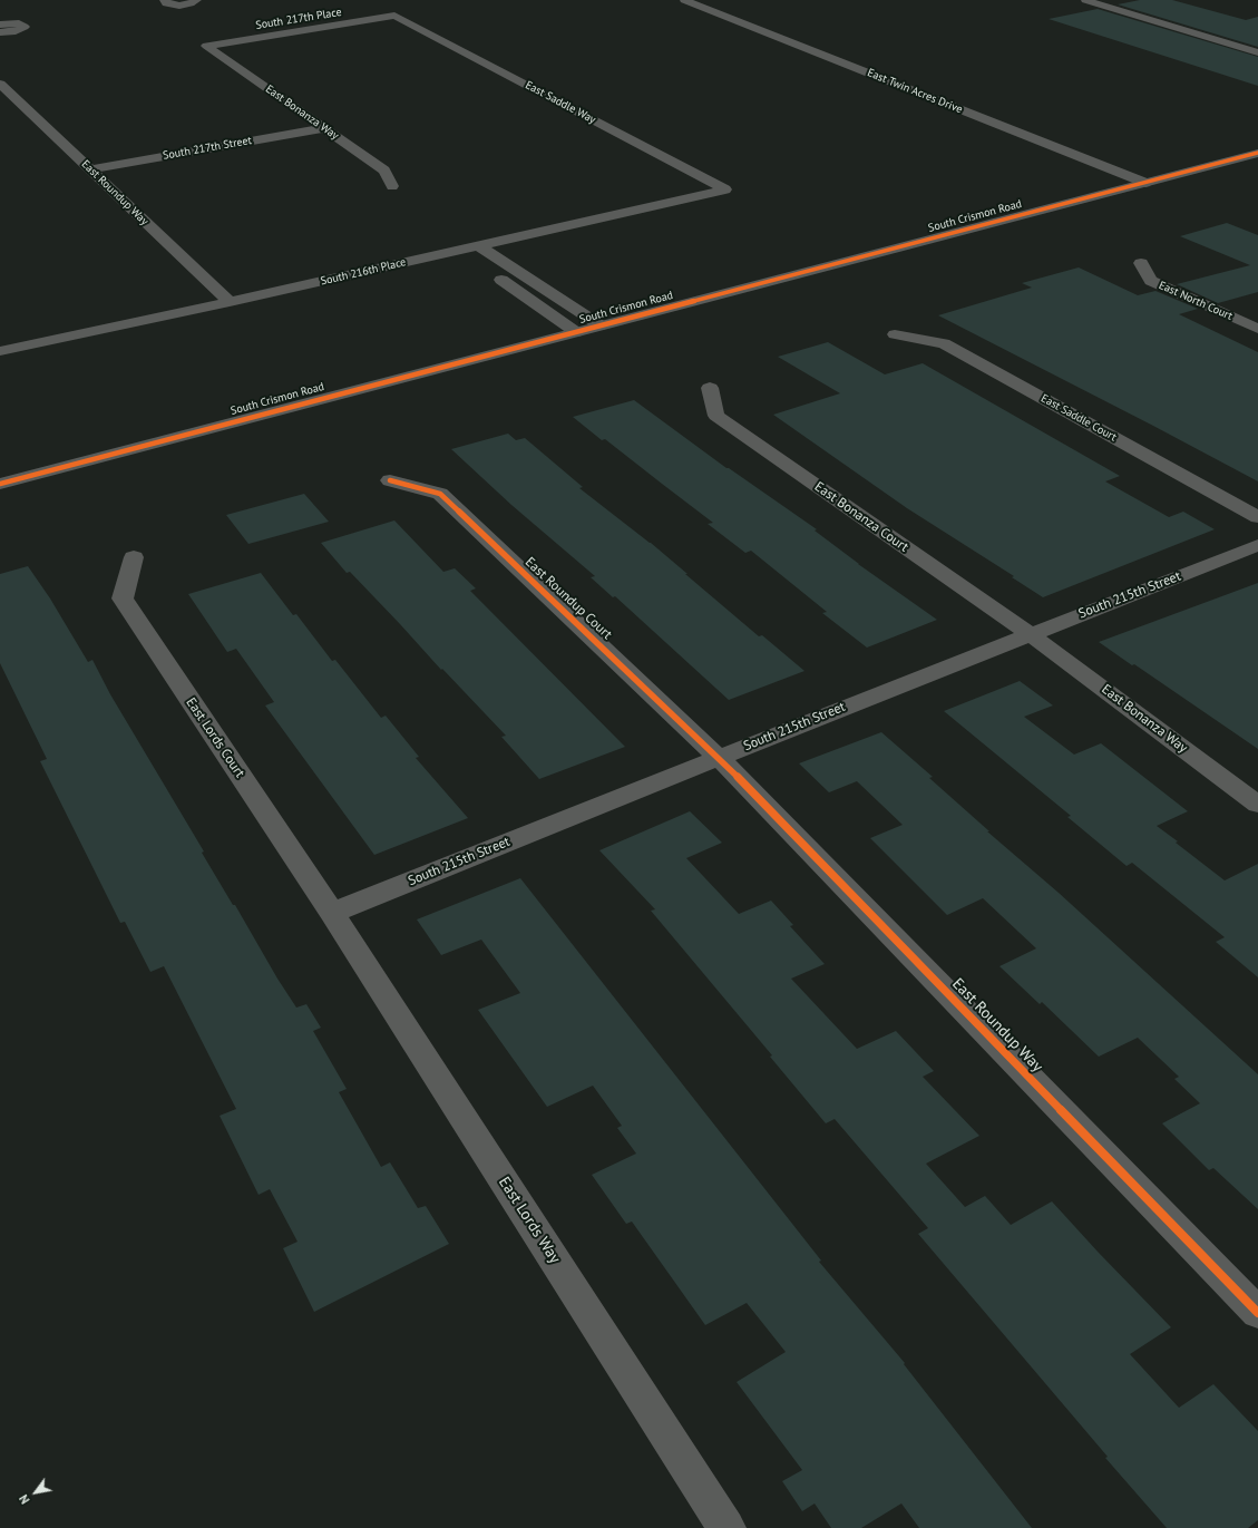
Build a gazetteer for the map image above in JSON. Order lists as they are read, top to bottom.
{
  "streets": {
    "street": [
      "South 217th Place",
      "East Twin Acres Drive",
      "East Saddle Way",
      "East Bonanza Way",
      "South 217th Street",
      "East Roundup Way",
      "South Crismon Road",
      "South 216th Place",
      "East North Court",
      "East Saddle Court",
      "East Bonanza Court",
      "South 215th Street",
      "East Roundup Court",
      "East Lords Court",
      "East Lords Way"
    ]
  },
  "crossings": [
    ["South 217th Place", "East Saddle Way"],
    ["South 217th Place", "East Bonanza Way"],
    ["East Twin Acres Drive", "South Crismon Road"],
    ["East Saddle Way", "South 216th Place"],
    ["East Bonanza Way", "South 217th Street"],
    ["East Bonanza Way", "East Bonanza Court"],
    ["East Bonanza Way", "South 215th Street"],
    ["South 217th Street", "East Roundup Way"],
    ["East Roundup Way", "South 216th Place"],
    ["East Roundup Way", "South 215th Street"],
    ["East Roundup Way", "East Roundup Court"],
    ["East Bonanza Court", "South 215th Street"],
    ["South 215th Street", "East Roundup Court"],
    ["South 215th Street", "East Lords Court"],
    ["South 215th Street", "East Lords Way"],
    ["East Lords Court", "East Lords Way"]
  ],
  "north": "bottom left"
}
